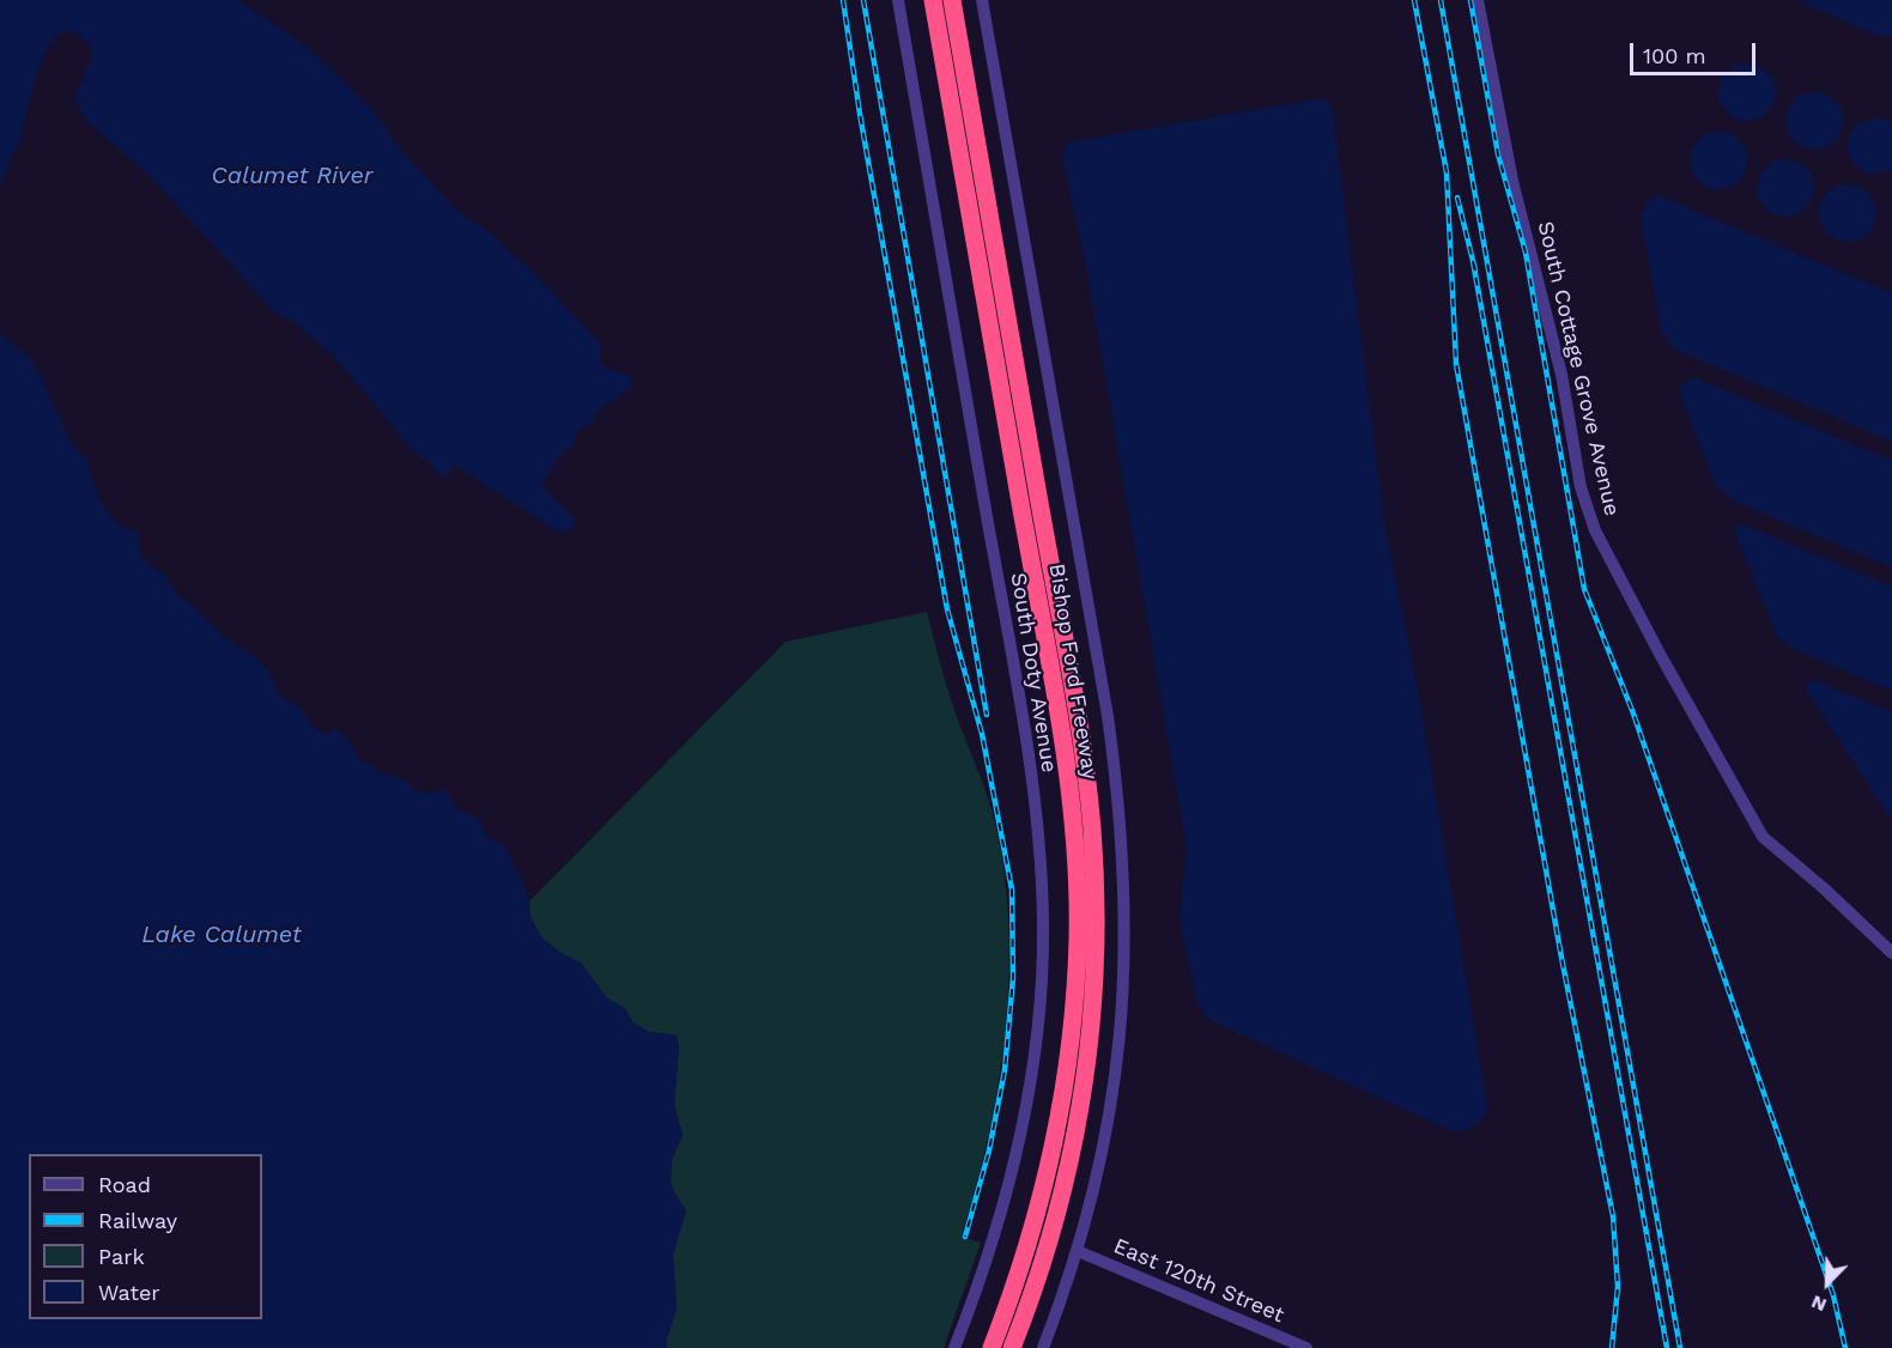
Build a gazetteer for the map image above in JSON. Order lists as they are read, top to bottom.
{
  "streets": {
    "highway": ["Bishop Ford Freeway"],
    "street": ["South Cottage Grove Avenue", "South Doty Avenue", "East 120th Street"]
  },
  "water": ["Calumet River", "Lake Calumet"],
  "legend": [
    "Road",
    "Railway",
    "Park",
    "Water"
  ],
  "scale_bar": "100 m",
  "north": "bottom left"
}
